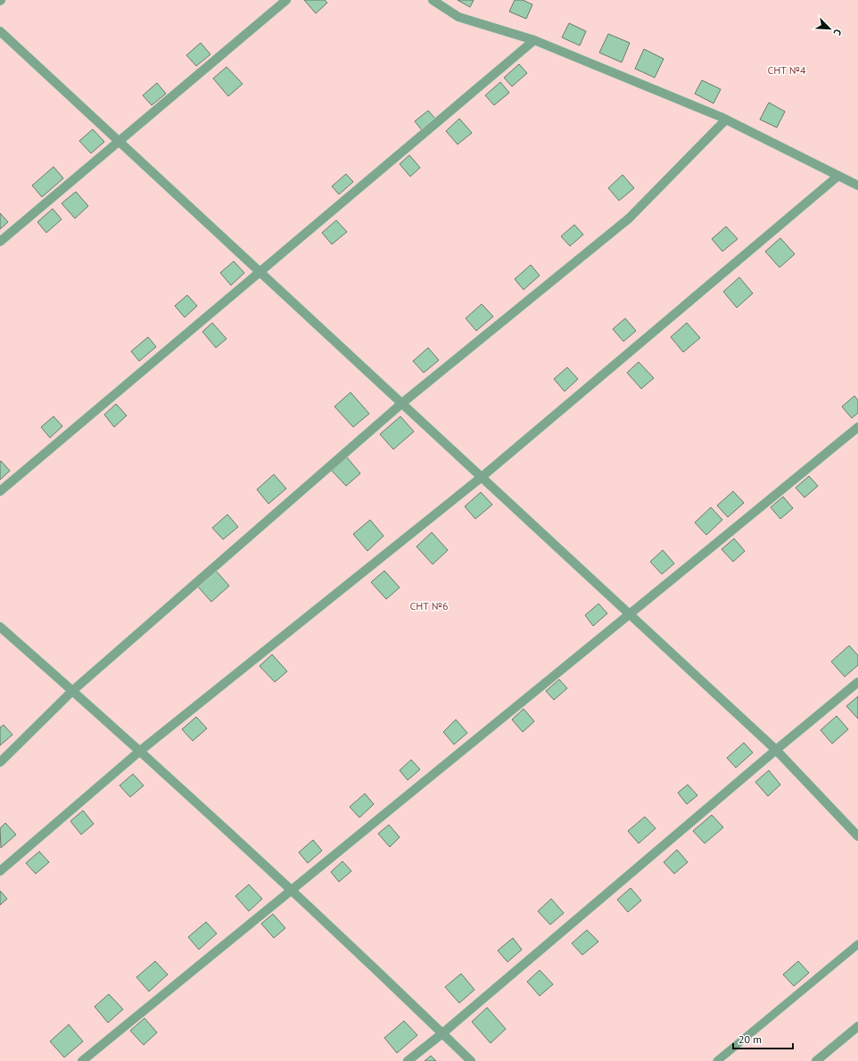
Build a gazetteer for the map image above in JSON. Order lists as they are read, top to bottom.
{
  "parks": ["СНТ №4", "СНТ №6"],
  "scale_bar": "20 m",
  "north": "bottom right"
}
